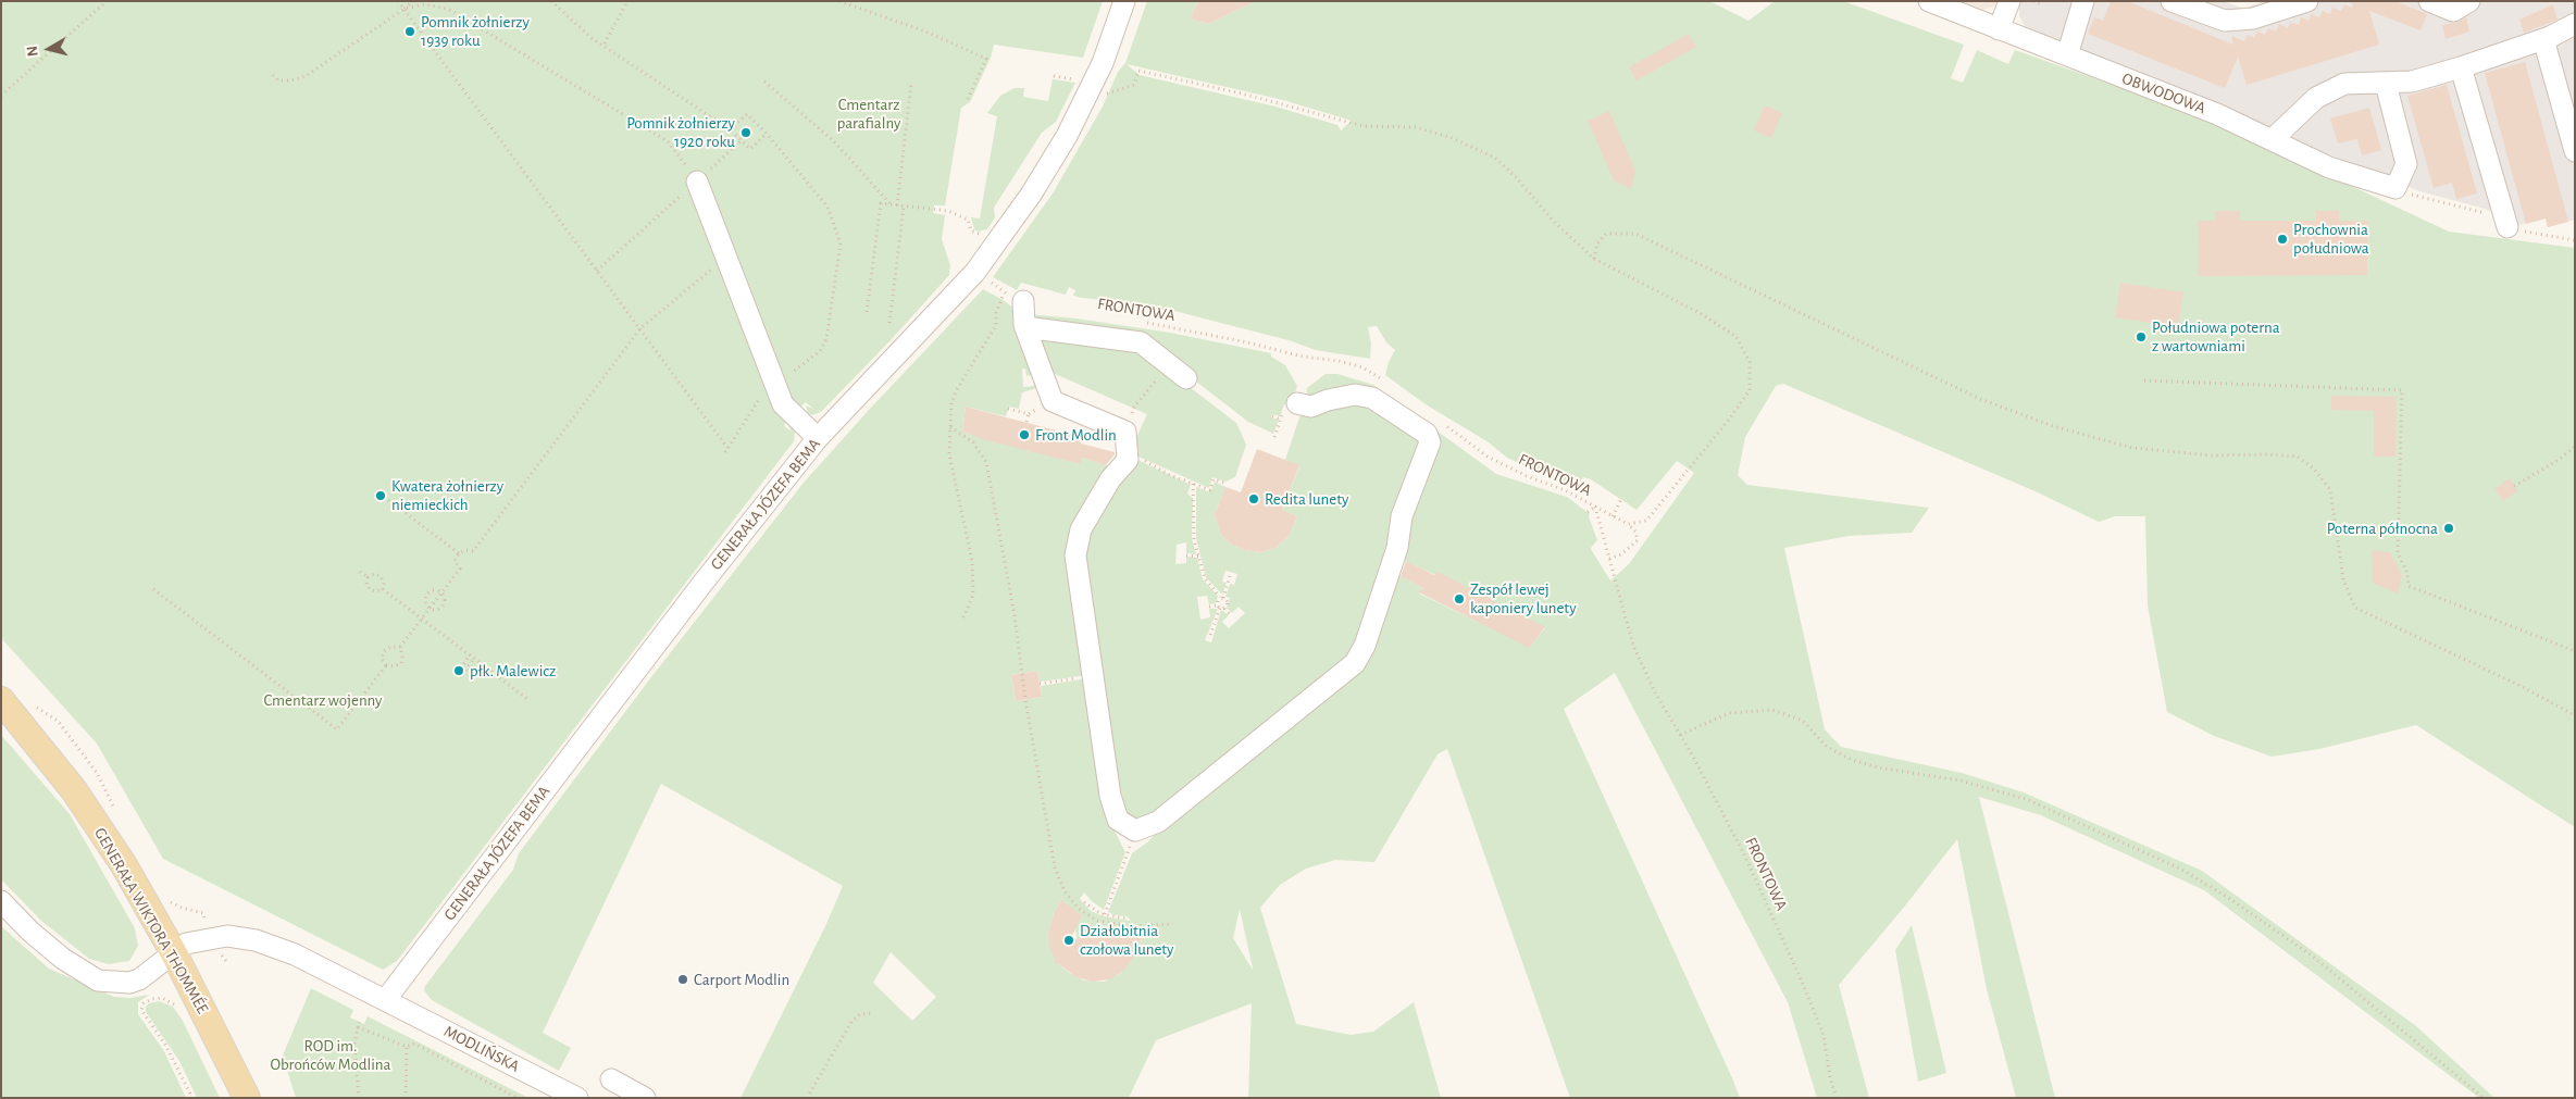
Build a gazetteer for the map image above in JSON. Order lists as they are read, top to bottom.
{
  "streets": {
    "main road": ["GENERAŁA WIKTORA THOMMÉE"],
    "street": ["OBWODOWA", "GENERAŁA JÓZEFA BEMA", "MODLIŃSKA"],
    "path": ["FRONTOWA"]
  },
  "crossings": [
    ["GENERAŁA JÓZEFA BEMA", "MODLIŃSKA"],
    ["GENERAŁA WIKTORA THOMMÉE", "MODLIŃSKA"]
  ],
  "parks": ["Cmentarz parafialny", "Cmentarz wojenny", "ROD im. Obrońców Modlina"],
  "places": [
    "Pomnik żołnierzy 1939 roku",
    "Pomnik żołnierzy 1920 roku",
    "Prochownia południowa",
    "Południowa poterna z wartowniami",
    "Front Modlin",
    "Kwatera żołnierzy niemieckich",
    "Redita lunety",
    "Poterna północna",
    "Zespół lewej kaponiery lunety",
    "płk. Malewicz",
    "Działobitnia czołowa lunety",
    "Carport Modlin"
  ],
  "north": "left"
}
